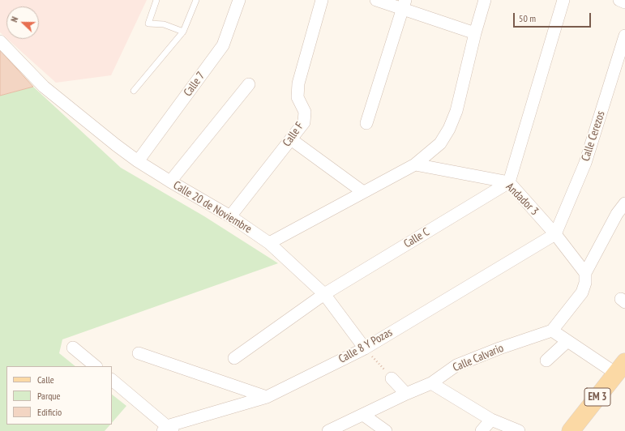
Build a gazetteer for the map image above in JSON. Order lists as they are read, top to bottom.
{
  "streets": {
    "main road": ["EM 3"],
    "street": [
      "Calle 7",
      "Calle F",
      "Calle Cerezos",
      "Andador 3",
      "Calle 20 de Noviembre",
      "Calle C",
      "Calle 8 Y Pozas",
      "Calle Calvario"
    ]
  },
  "crossings": [
    ["Calle 7", "Calle 20 de Noviembre"],
    ["Calle F", "Calle 20 de Noviembre"],
    ["Calle Cerezos", "Andador 3"],
    ["Calle Cerezos", "Calle 8 Y Pozas"],
    ["Andador 3", "Calle C"],
    ["Andador 3", "Calle 8 Y Pozas"],
    ["Calle 20 de Noviembre", "Calle C"],
    ["Calle 20 de Noviembre", "Calle 8 Y Pozas"]
  ],
  "legend": ["Calle", "Parque", "Edificio"],
  "scale_bar": "50 m",
  "north": "left"
}
